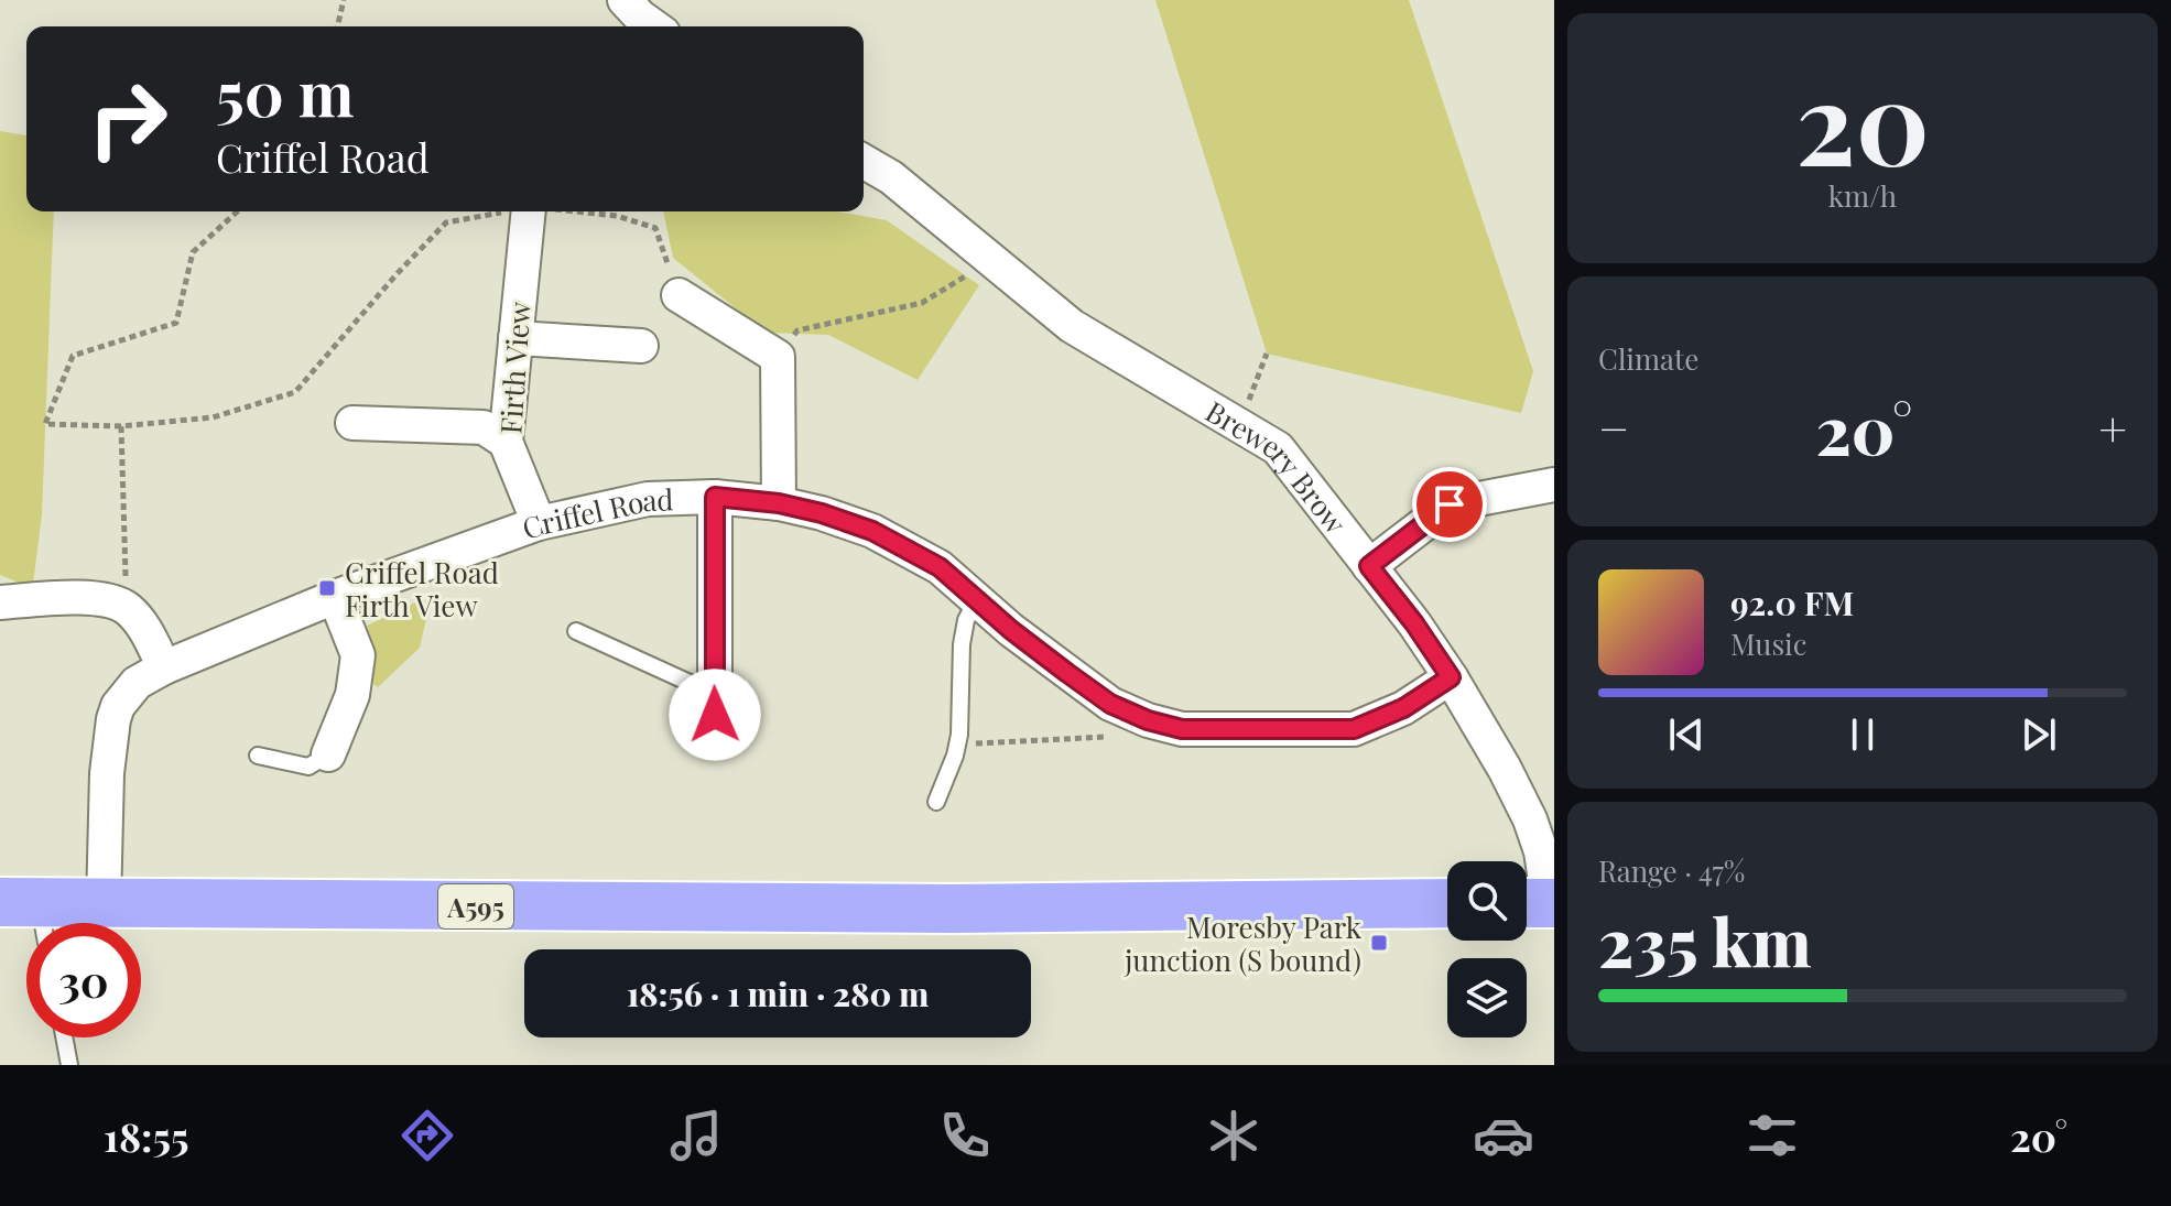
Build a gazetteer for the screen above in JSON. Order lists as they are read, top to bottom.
{
  "streets": {
    "highway": ["A595"],
    "street": ["Firth View", "Brewery Brow", "Criffel Road"]
  },
  "crossings": [
    ["Firth View", "Criffel Road"],
    ["Brewery Brow", "Criffel Road"],
    ["Criffel Road", "A595"]
  ],
  "places": {
    "transit": ["Criffel Road Firth View", "Moresby Park junction (S bound)"]
  },
  "page": {
    "tile": [
      ["20", "km/h"],
      "Climate",
      ["Range · 47%", "235 km"]
    ],
    "turn": ["50 m", "Criffel Road"],
    "heat": ["−", "20°", "+"],
    "song": ["92.0 FM", "Music"],
    "limit": "30",
    "trip": "18:56 · 1 min · 280 m",
    "tabs": ["18:55", "20°"]
  }
}
